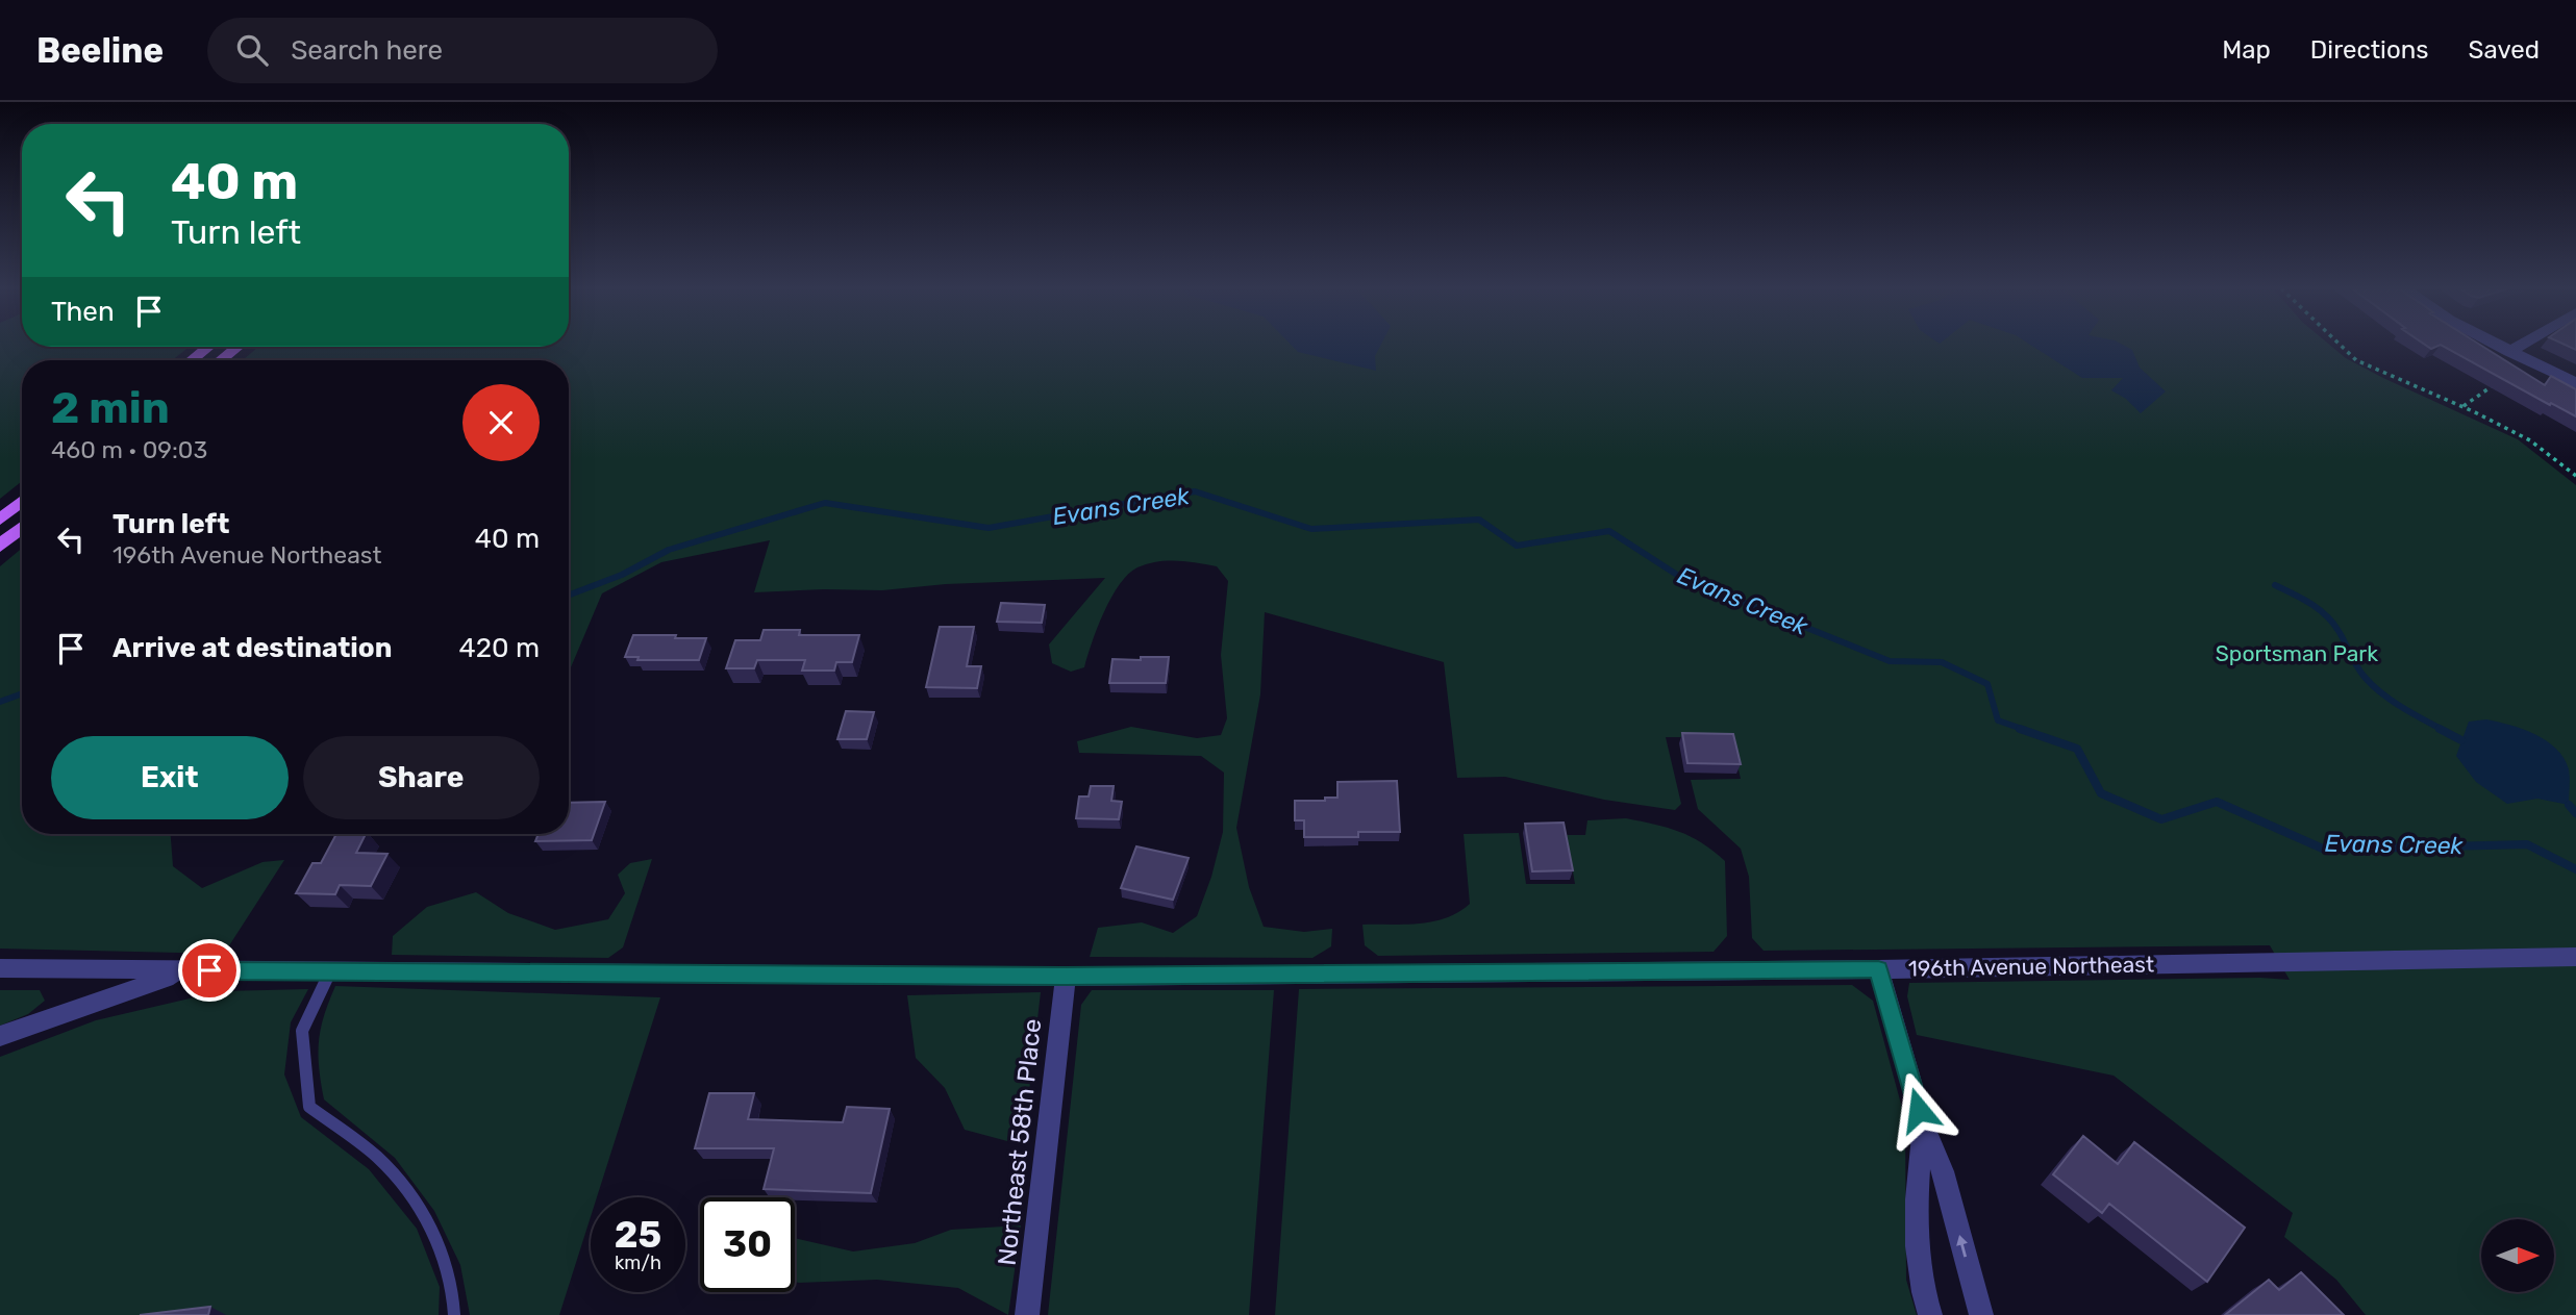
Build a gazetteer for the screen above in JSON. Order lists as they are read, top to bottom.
{
  "streets": {
    "street": ["196th Avenue Northeast", "Northeast 58th Place"]
  },
  "crossings": [
    ["196th Avenue Northeast", "Northeast 58th Place"]
  ],
  "water": ["Evans Creek"],
  "parks": ["Sportsman Park"],
  "north": "right",
  "page": {
    "header": "Beeline",
    "search": "Search here",
    "nav": ["Map", "Directions", "Saved"],
    "turn": ["40 m", "Turn left"],
    "then": "Then",
    "heading": ["2 min", "460 m · 09:03"],
    "list": [
      {
        "name": "Turn left",
        "note": "196th Avenue Northeast",
        "value": "40 m"
      },
      {
        "name": "Arrive at destination",
        "value": "420 m"
      }
    ],
    "buttons": ["Exit", "Share"],
    "speed": "25 km/h",
    "limit": "30"
  }
}
